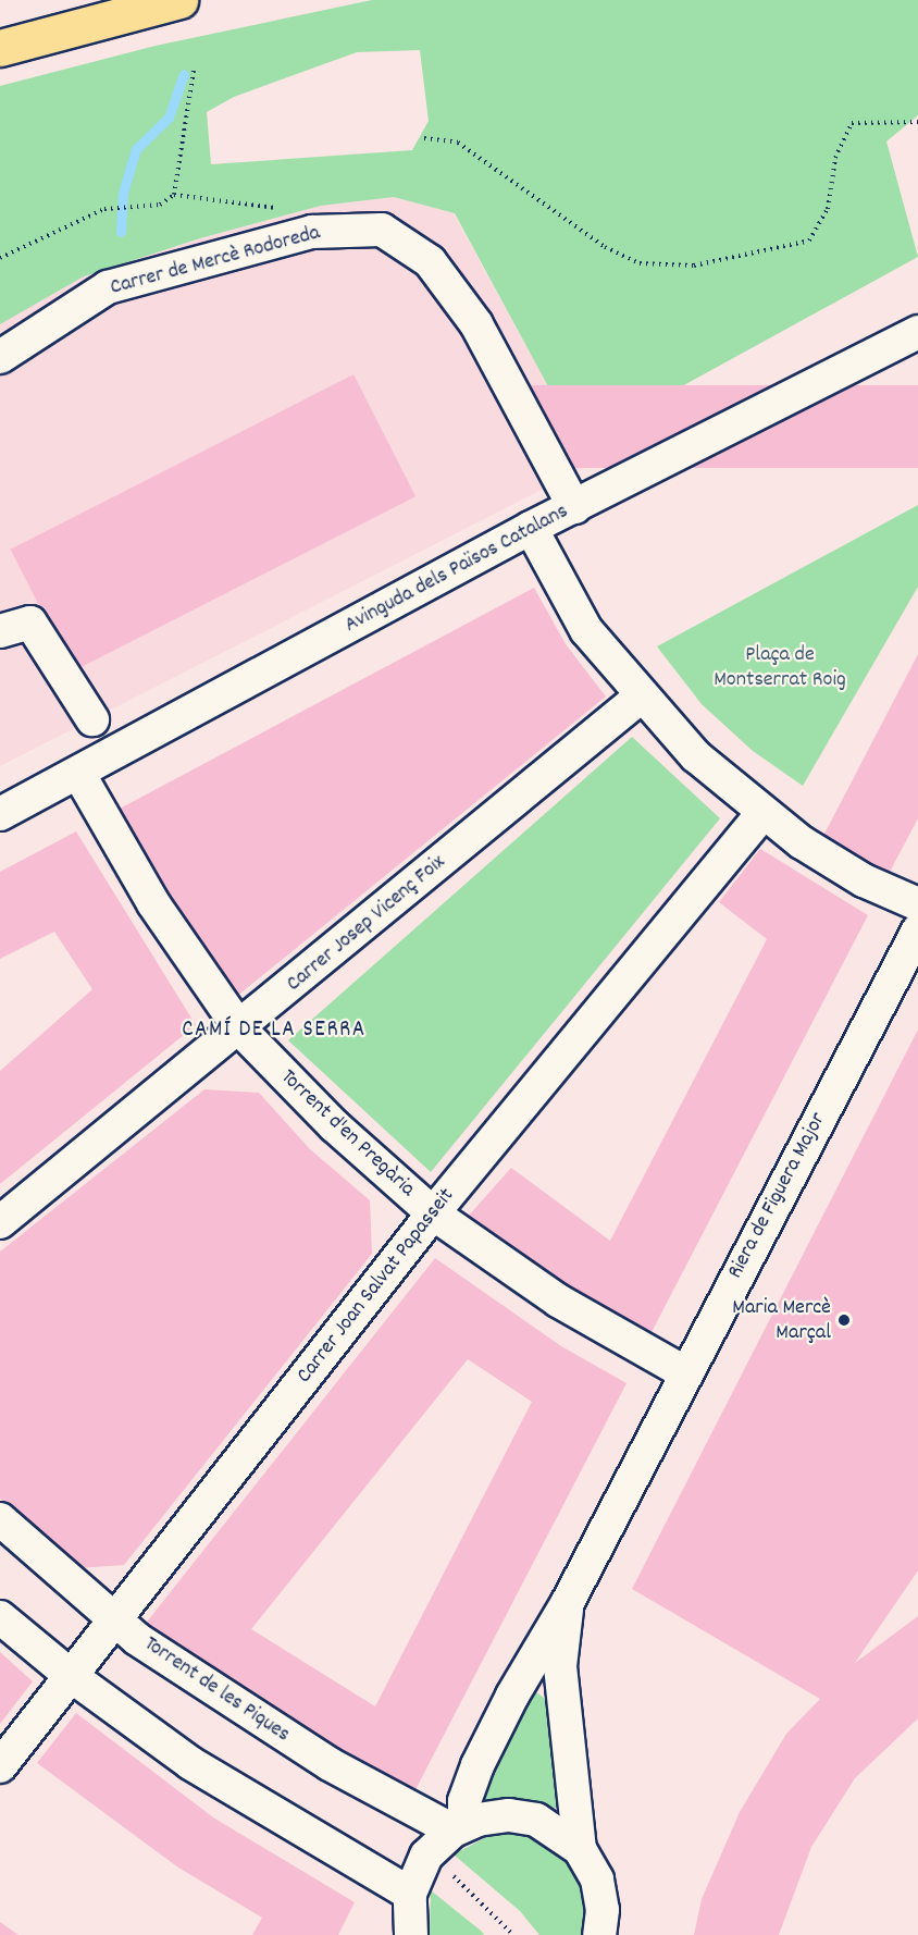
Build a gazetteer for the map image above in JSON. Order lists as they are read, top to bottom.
{
  "streets": {
    "street": [
      "Carrer de Mercè Rodoreda",
      "Avinguda dels Països Catalans",
      "Carrer Josep Vicenç Foix",
      "Torrent d'en Pregària",
      "Riera de Figuera Major",
      "Carrer Joan Salvat Papasseit",
      "Torrent de les Piques"
    ]
  },
  "crossings": [
    ["Carrer de Mercè Rodoreda", "Avinguda dels Països Catalans"],
    ["Avinguda dels Països Catalans", "Torrent d'en Pregària"],
    ["Carrer Josep Vicenç Foix", "Torrent d'en Pregària"],
    ["Torrent d'en Pregària", "Riera de Figuera Major"],
    ["Torrent d'en Pregària", "Carrer Joan Salvat Papasseit"],
    ["Riera de Figuera Major", "Torrent de les Piques"],
    ["Carrer Joan Salvat Papasseit", "Torrent de les Piques"]
  ],
  "districts": ["CAMÍ DE LA SERRA"],
  "parks": ["Plaça de Montserrat Roig"],
  "places": ["Maria Mercè Marçal"]
}
